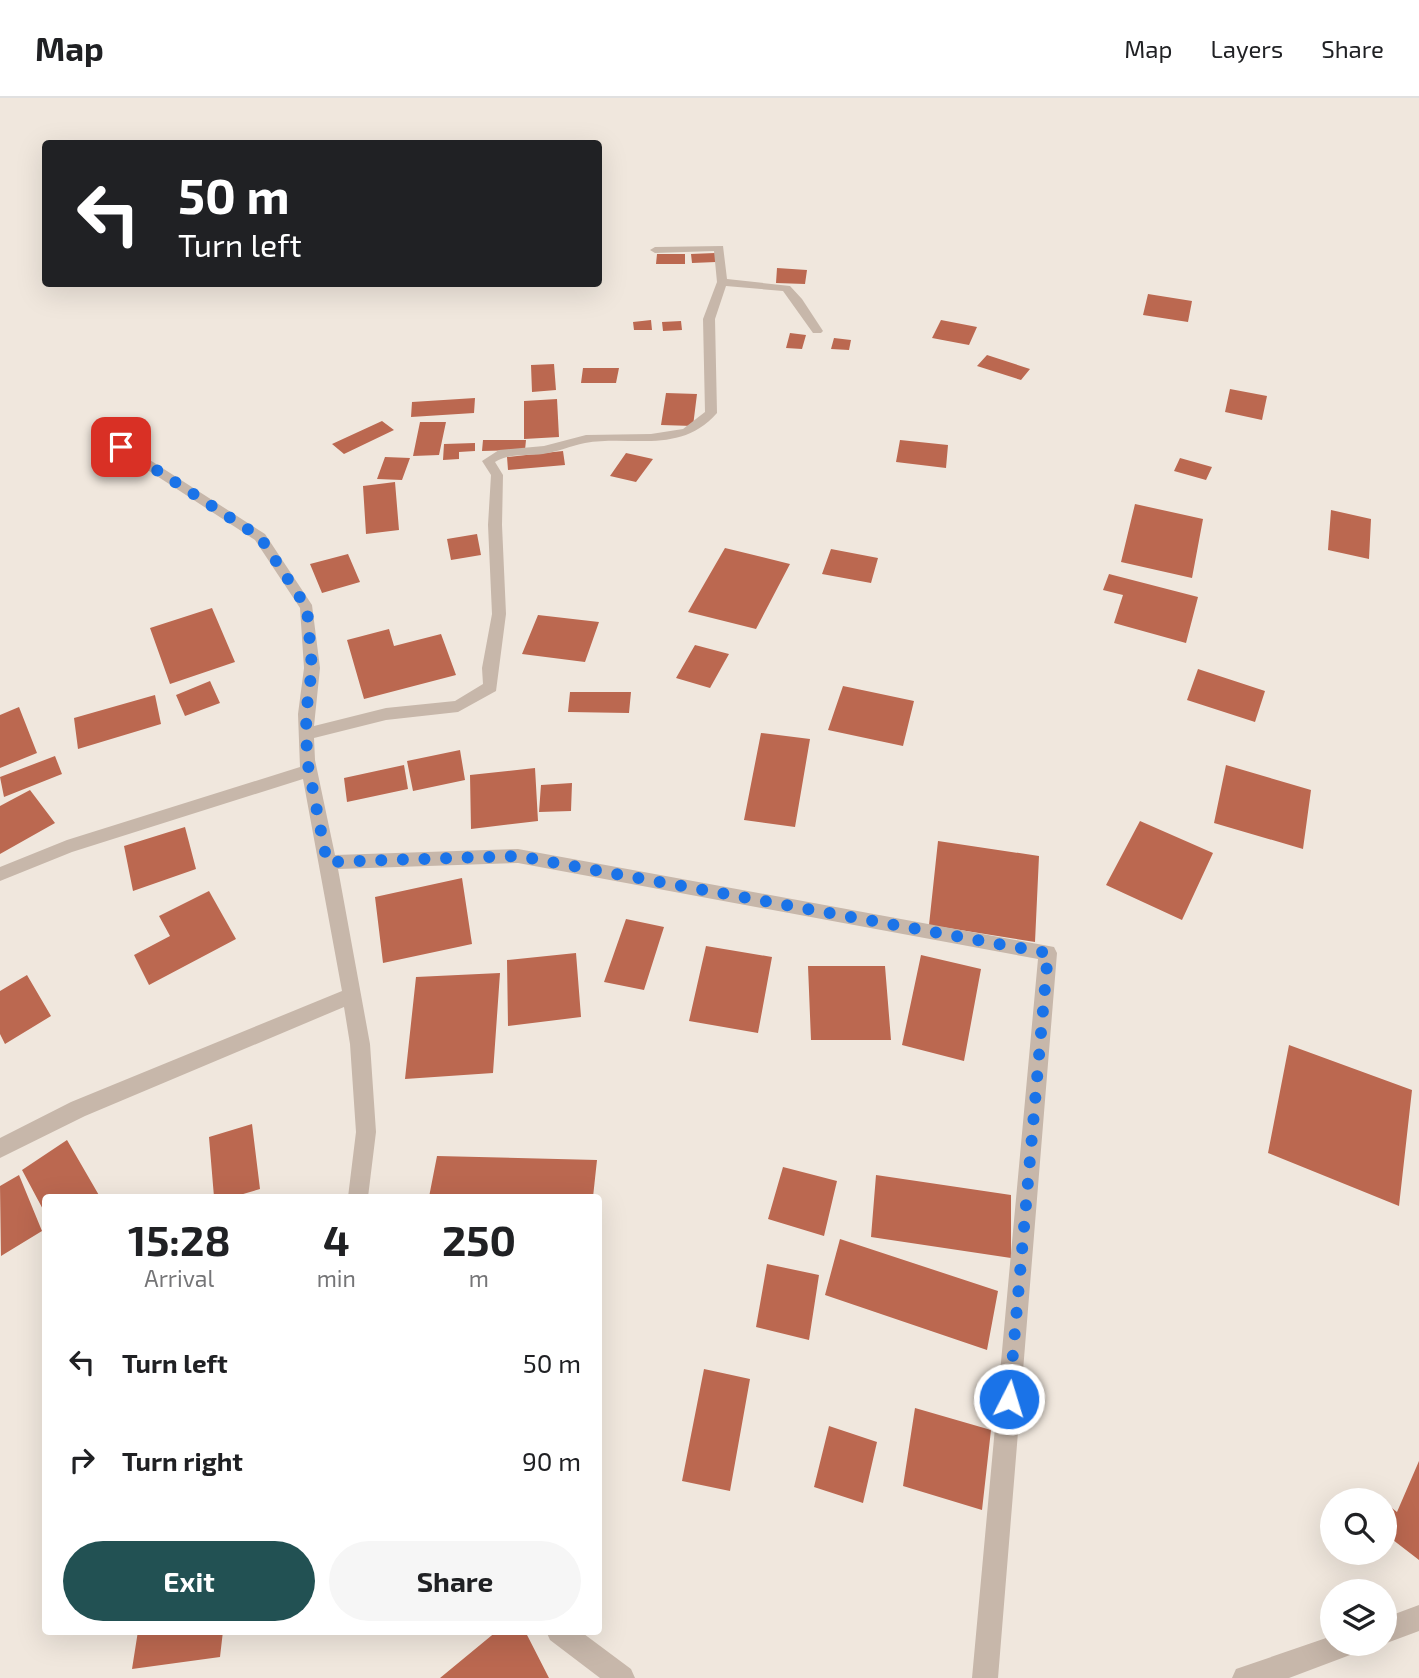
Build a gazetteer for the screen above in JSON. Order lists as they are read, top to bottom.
{
  "page": {
    "header": "Map",
    "nav": ["Map", "Layers", "Share"],
    "turn": ["50 m", "Turn left"],
    "eta": [
      "15:28",
      "Arrival",
      "4",
      "min",
      "250",
      "m"
    ],
    "list": [
      {
        "name": "Turn left",
        "value": "50 m"
      },
      {
        "name": "Turn right",
        "value": "90 m"
      }
    ],
    "buttons": ["Exit", "Share"]
  }
}
